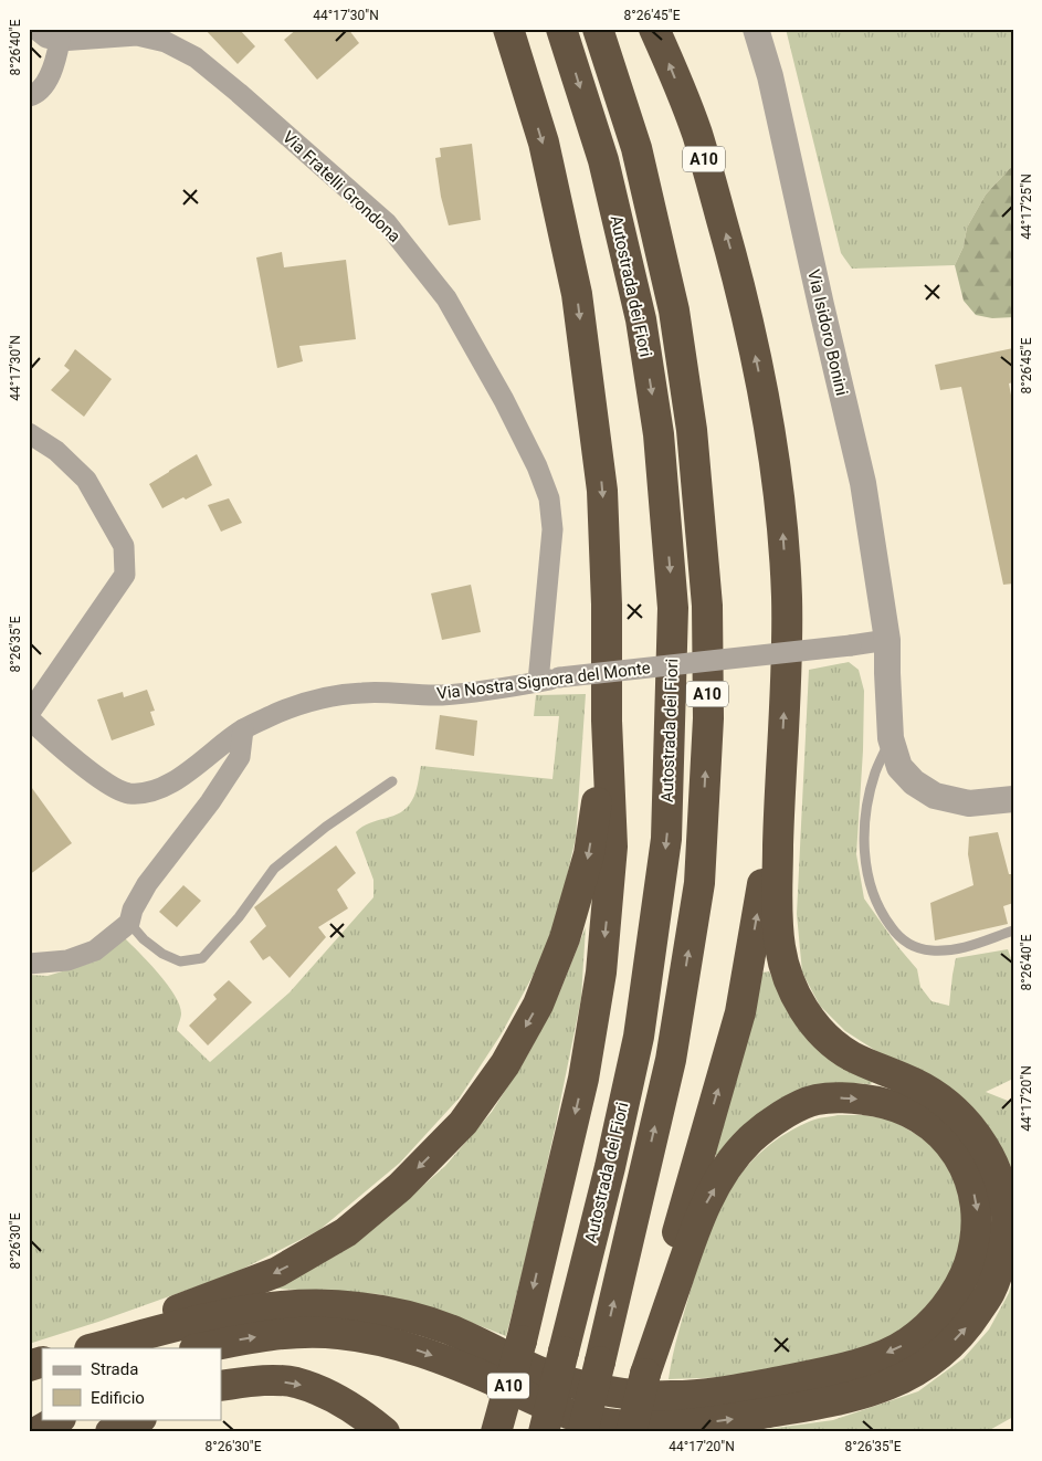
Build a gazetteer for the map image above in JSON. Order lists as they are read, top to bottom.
{
  "streets": {
    "highway": ["A10", "Autostrada dei Fiori"],
    "street": ["Via Fratelli Grondona", "Via Isidoro Bonini", "Via Nostra Signora del Monte"]
  },
  "crossings": [
    ["Via Fratelli Grondona", "Via Nostra Signora del Monte"],
    ["Via Isidoro Bonini", "Via Nostra Signora del Monte"]
  ],
  "legend": ["Strada", "Edificio"],
  "coordinates": [
    "44°17'30\"N",
    "8°26'45\"E",
    "8°26'40\"E",
    "44°17'25\"N",
    "8°26'35\"E",
    "44°17'20\"N",
    "8°26'30\"E"
  ]
}
